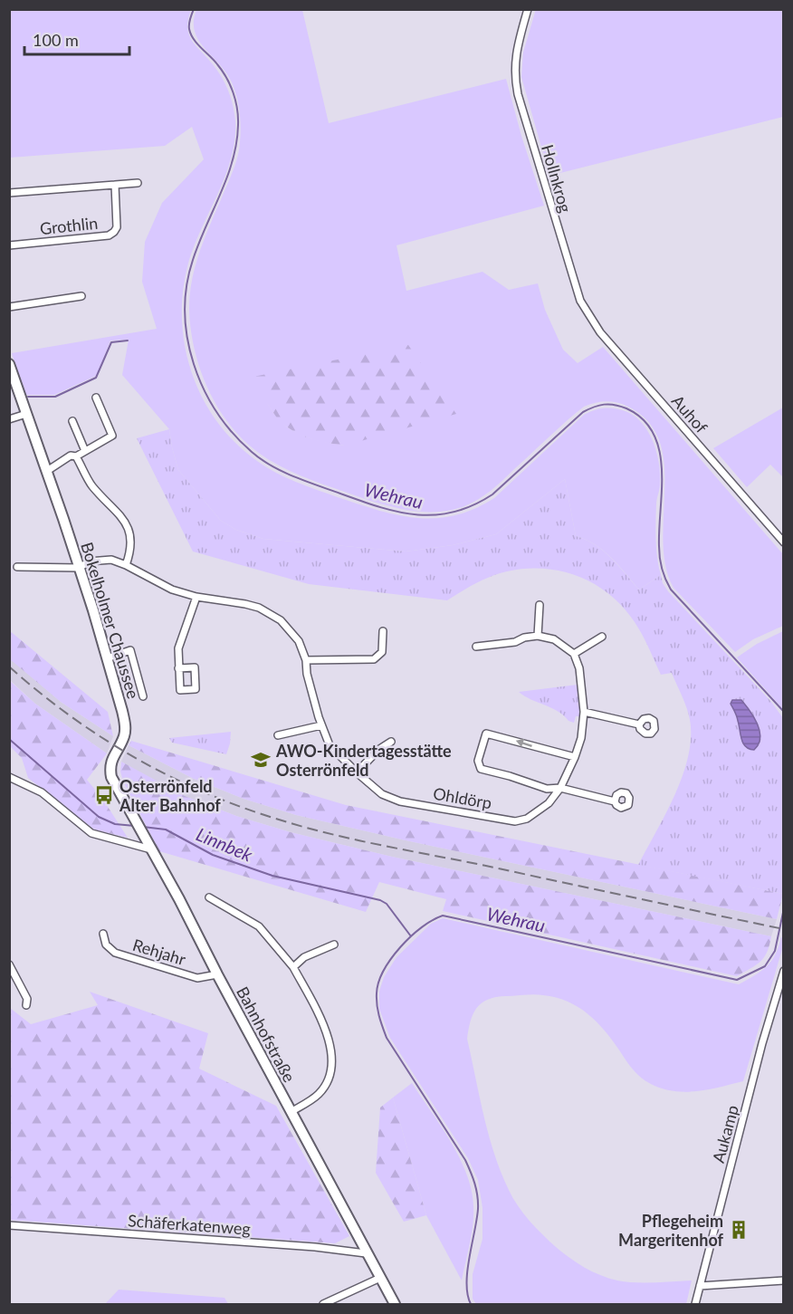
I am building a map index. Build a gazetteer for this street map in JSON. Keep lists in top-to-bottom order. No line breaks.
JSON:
{"streets":{"main road":["Bokelholmer Chaussee","Bahnhofstraße"],"street":["Hollnkrog","Grothlin","Auhof","Ohldörp","Rehjahr","Aukamp","Schäferkatenweg"]},"crossings":[["Hollnkrog","Auhof"],["Bokelholmer Chaussee","Ohldörp"],["Bokelholmer Chaussee","Bahnhofstraße"],["Rehjahr","Bahnhofstraße"],["Bahnhofstraße","Schäferkatenweg"]],"water":["Wehrau","Linnbek"],"places":{"school or university":["AWO-Kindertagesstätte Osterrönfeld"],"bus stop":["Osterrönfeld Alter Bahnhof"],"building":["Pflegeheim Margeritenhof"]},"scale_bar":"100 m"}
